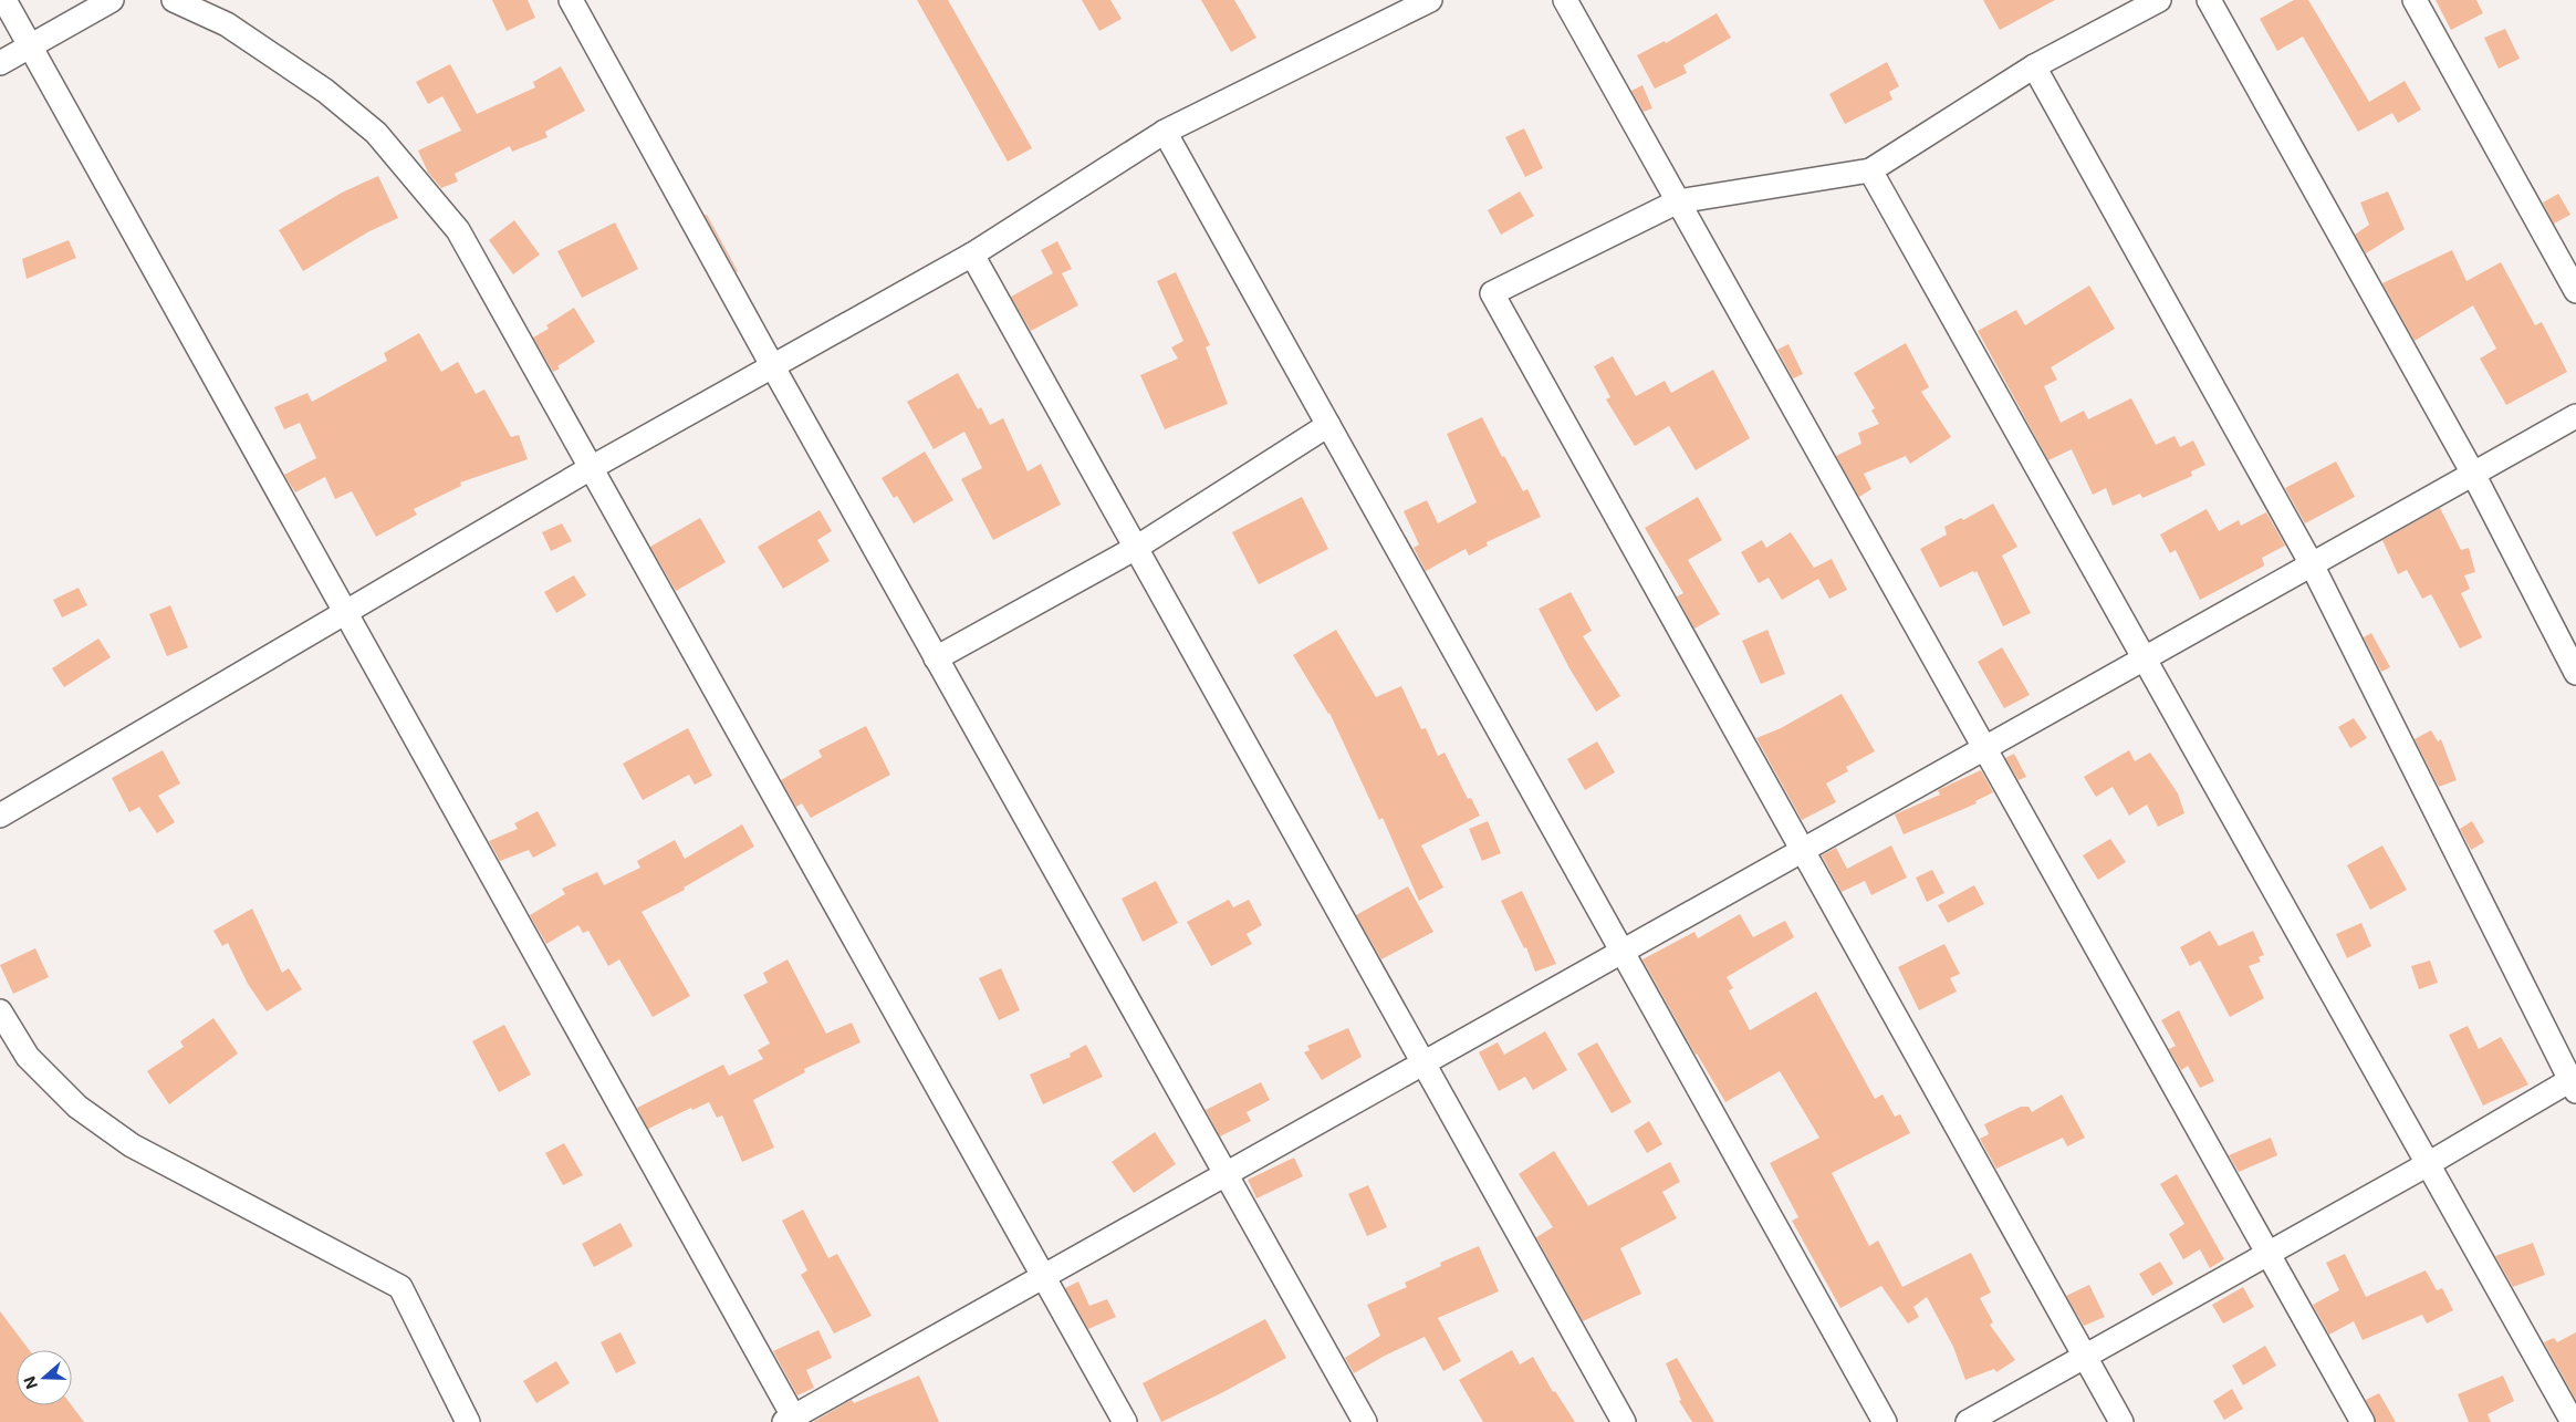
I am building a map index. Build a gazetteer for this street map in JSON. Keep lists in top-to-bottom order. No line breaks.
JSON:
{"north":"left"}
